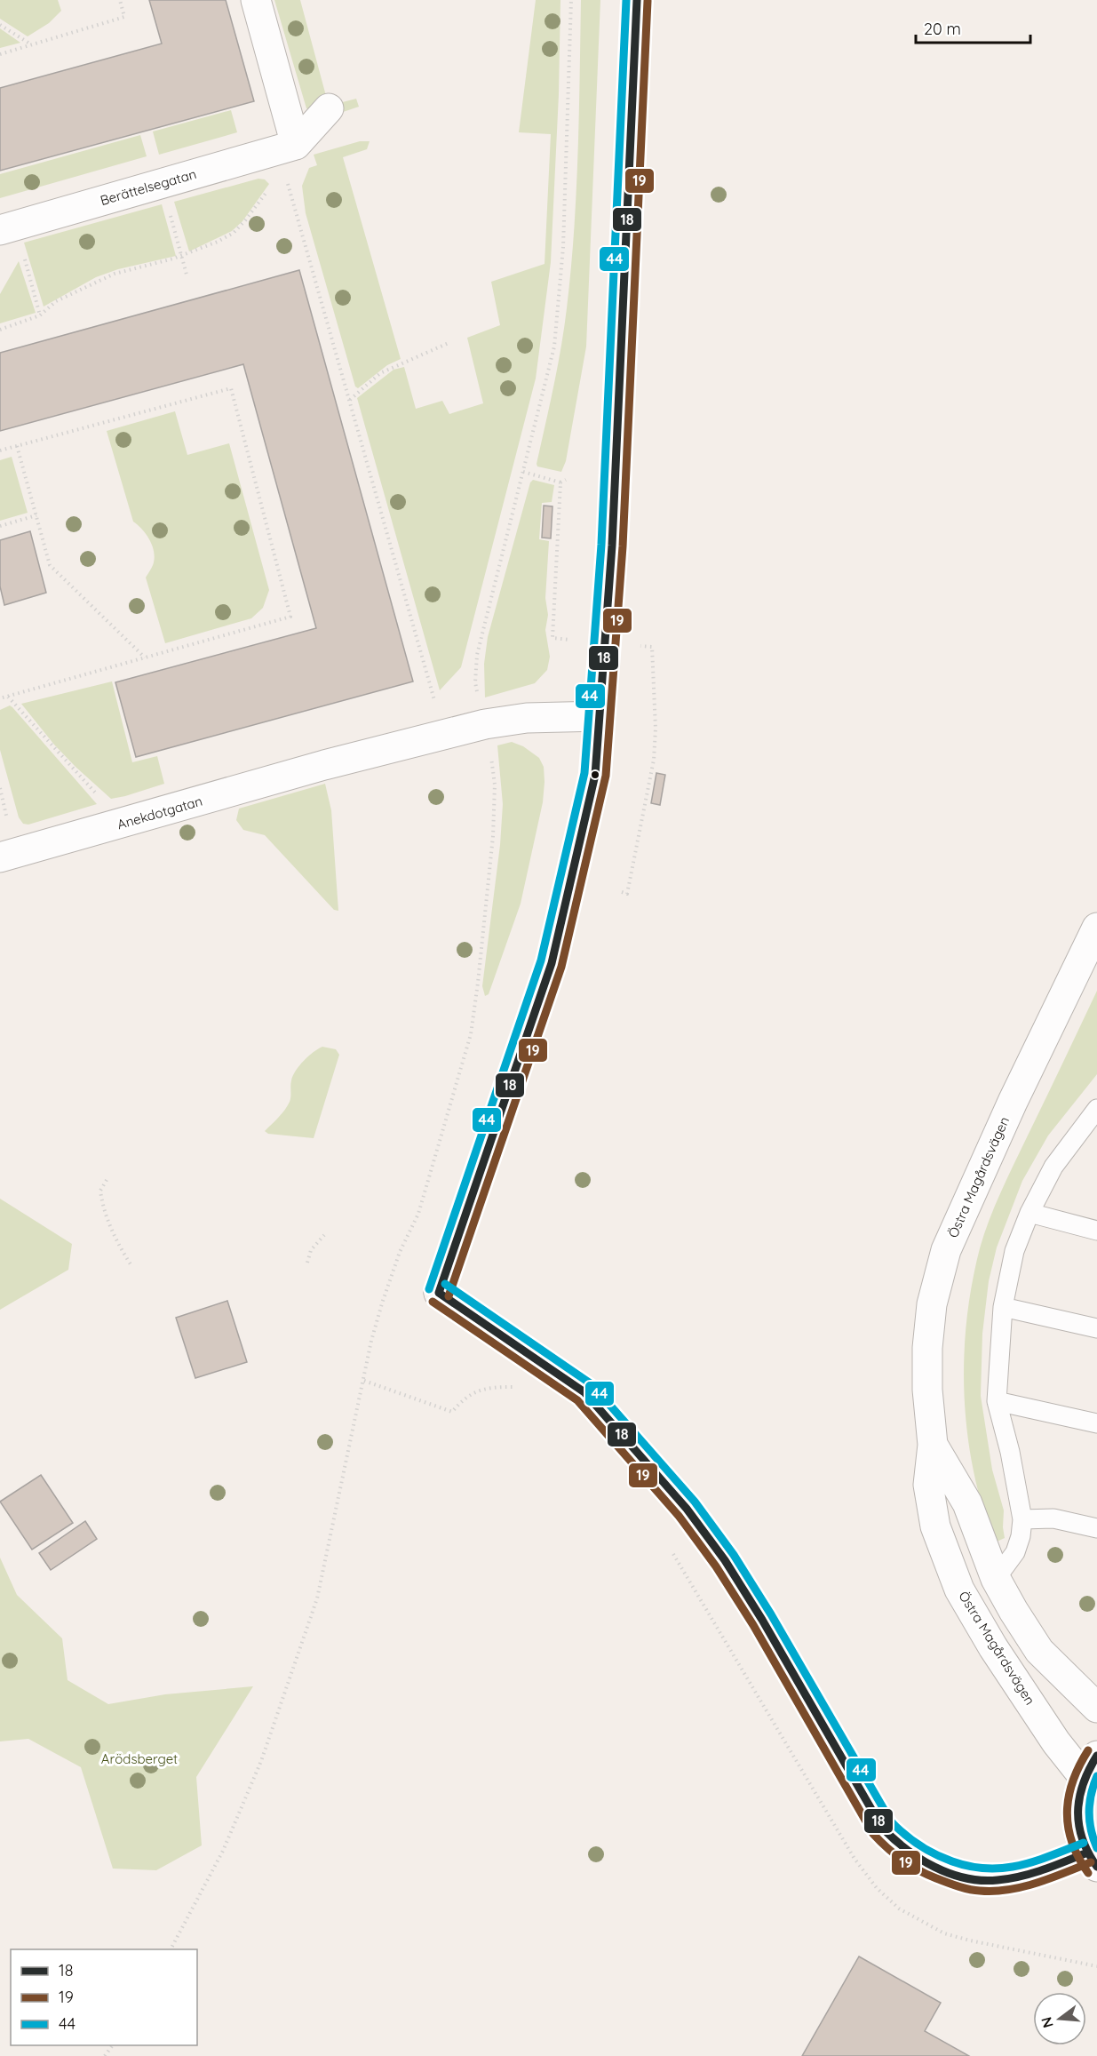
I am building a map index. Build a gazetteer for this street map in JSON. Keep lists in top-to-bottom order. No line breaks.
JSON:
{"streets":{"street":["Berättelsegatan","Anekdotgatan","Östra Magårdsvägen"]},"parks":["Arödsberget"],"lines":["transit line 18","transit line 44","transit line 19"],"legend":["18","19","44"],"scale_bar":"20 m","north":"left"}
